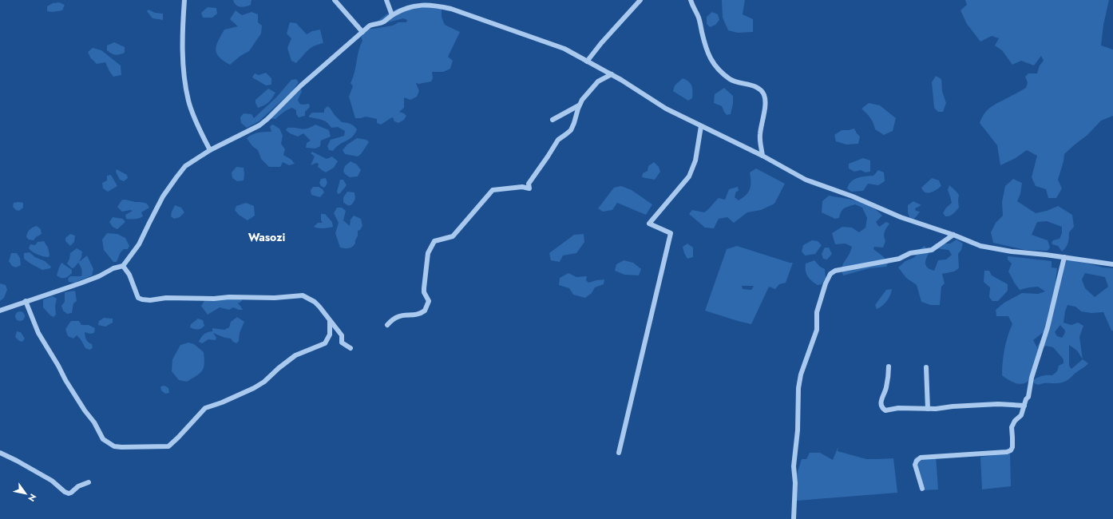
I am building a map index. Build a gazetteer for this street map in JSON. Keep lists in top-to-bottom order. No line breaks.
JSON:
{"districts":["Wasozi"],"north":"bottom right"}
